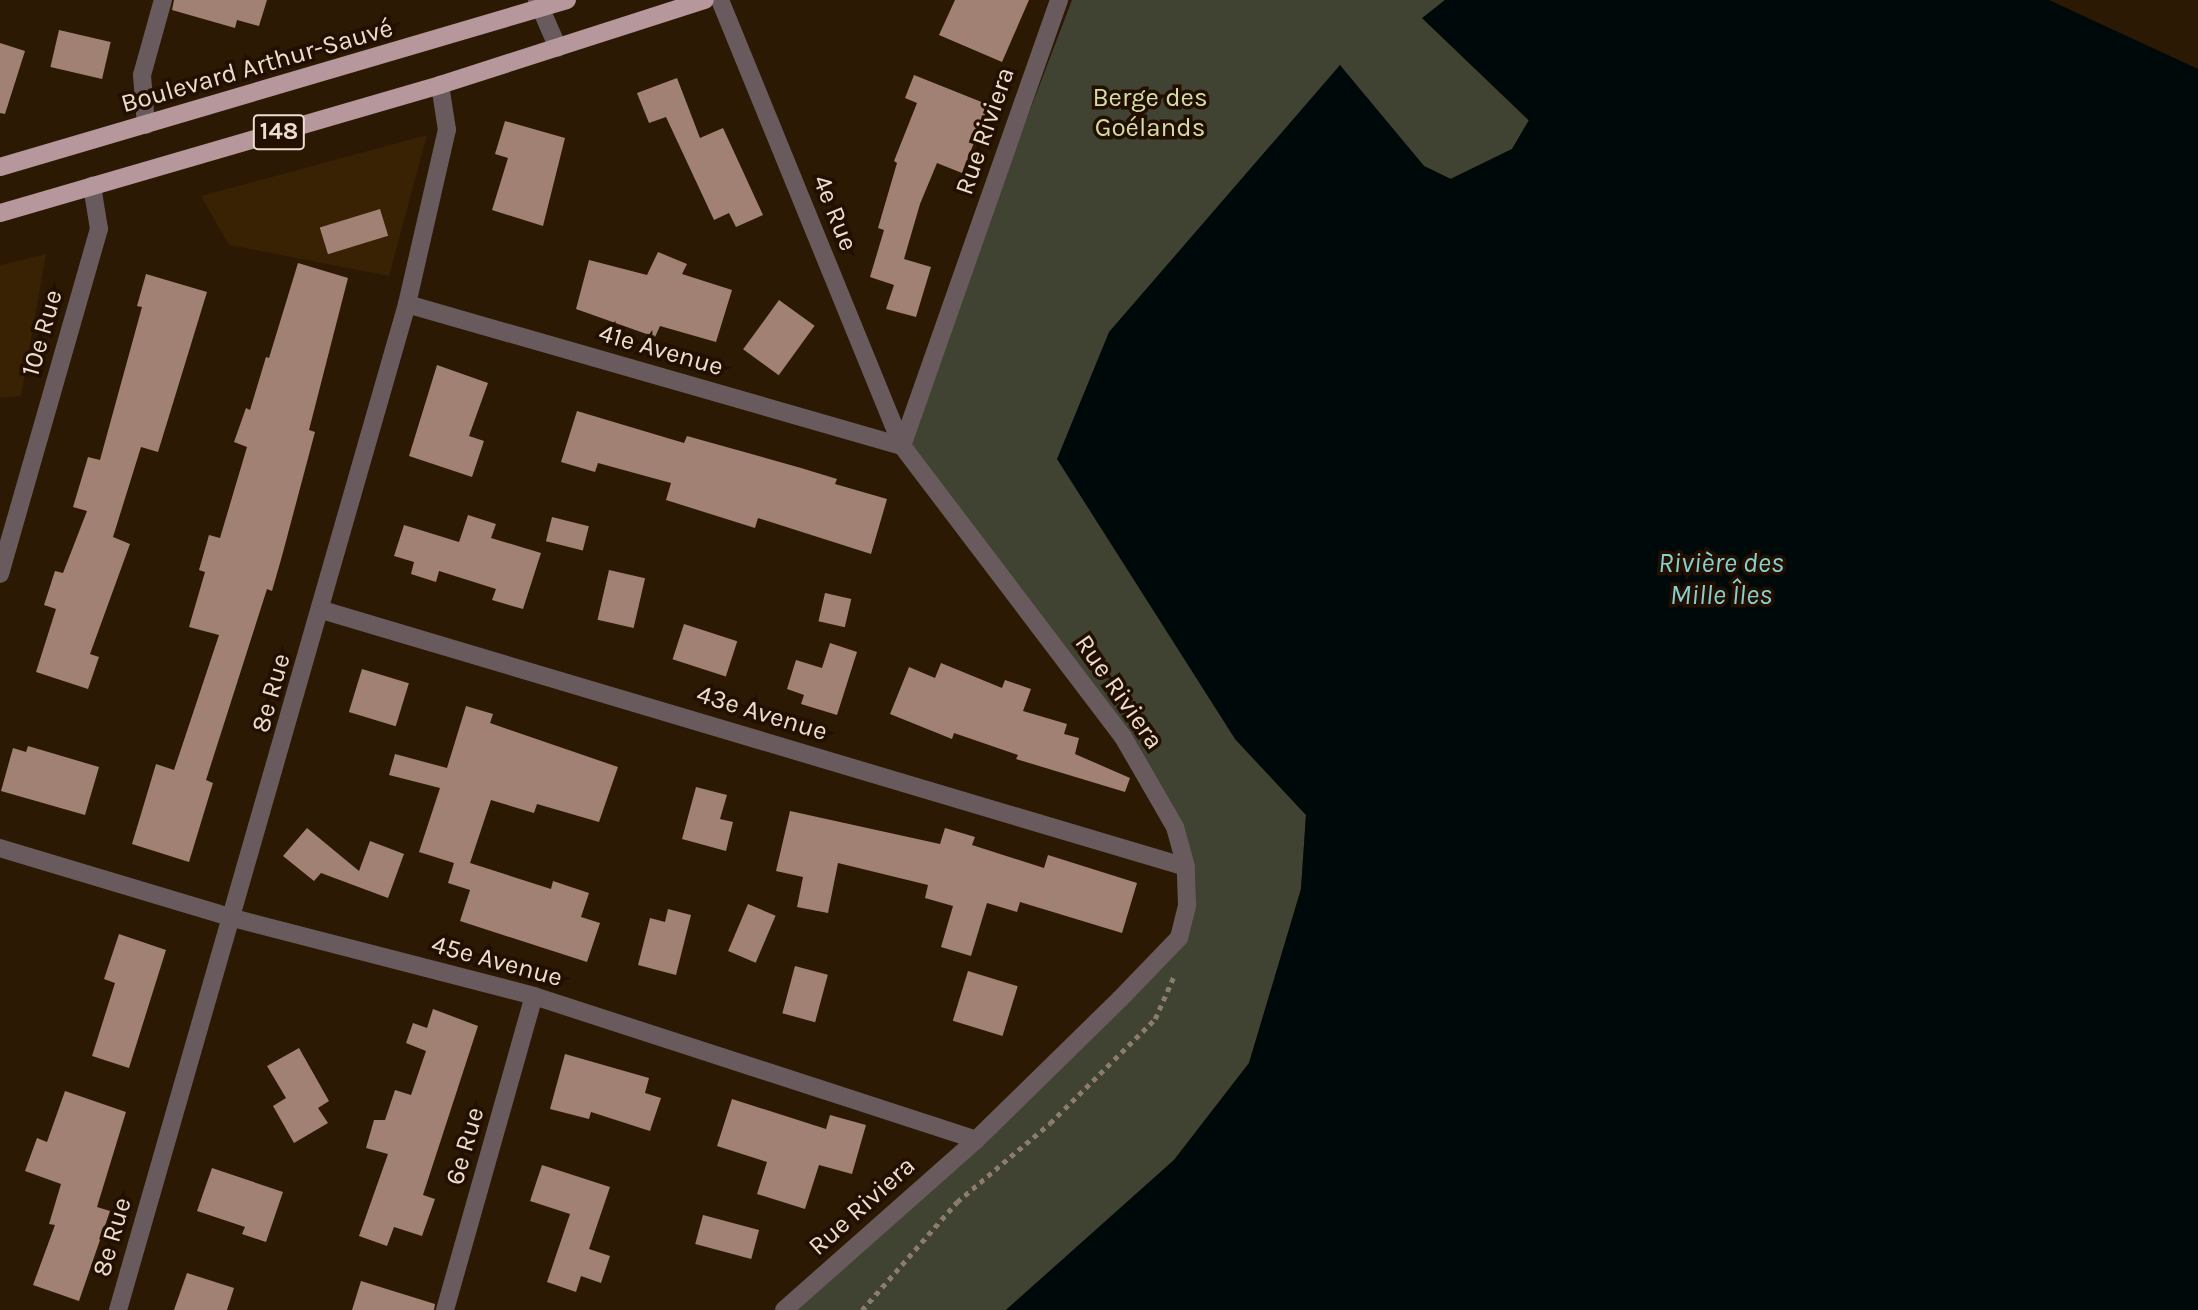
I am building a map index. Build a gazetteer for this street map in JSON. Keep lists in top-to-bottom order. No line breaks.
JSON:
{"streets":{"main road":["Boulevard Arthur-Sauvé","148"],"street":["Rue Riviera","4e Rue","10e Rue","41e Avenue","8e Rue","43e Avenue","45e Avenue","6e Rue"]},"crossings":[["Rue Riviera","4e Rue"],["Rue Riviera","41e Avenue"],["Rue Riviera","43e Avenue"],["Rue Riviera","45e Avenue"],["148","10e Rue"],["148","8e Rue"],["4e Rue","41e Avenue"],["41e Avenue","8e Rue"],["8e Rue","43e Avenue"],["8e Rue","45e Avenue"],["45e Avenue","6e Rue"]],"water":["Rivière des Mille Îles"],"parks":["Berge des Goélands"]}
